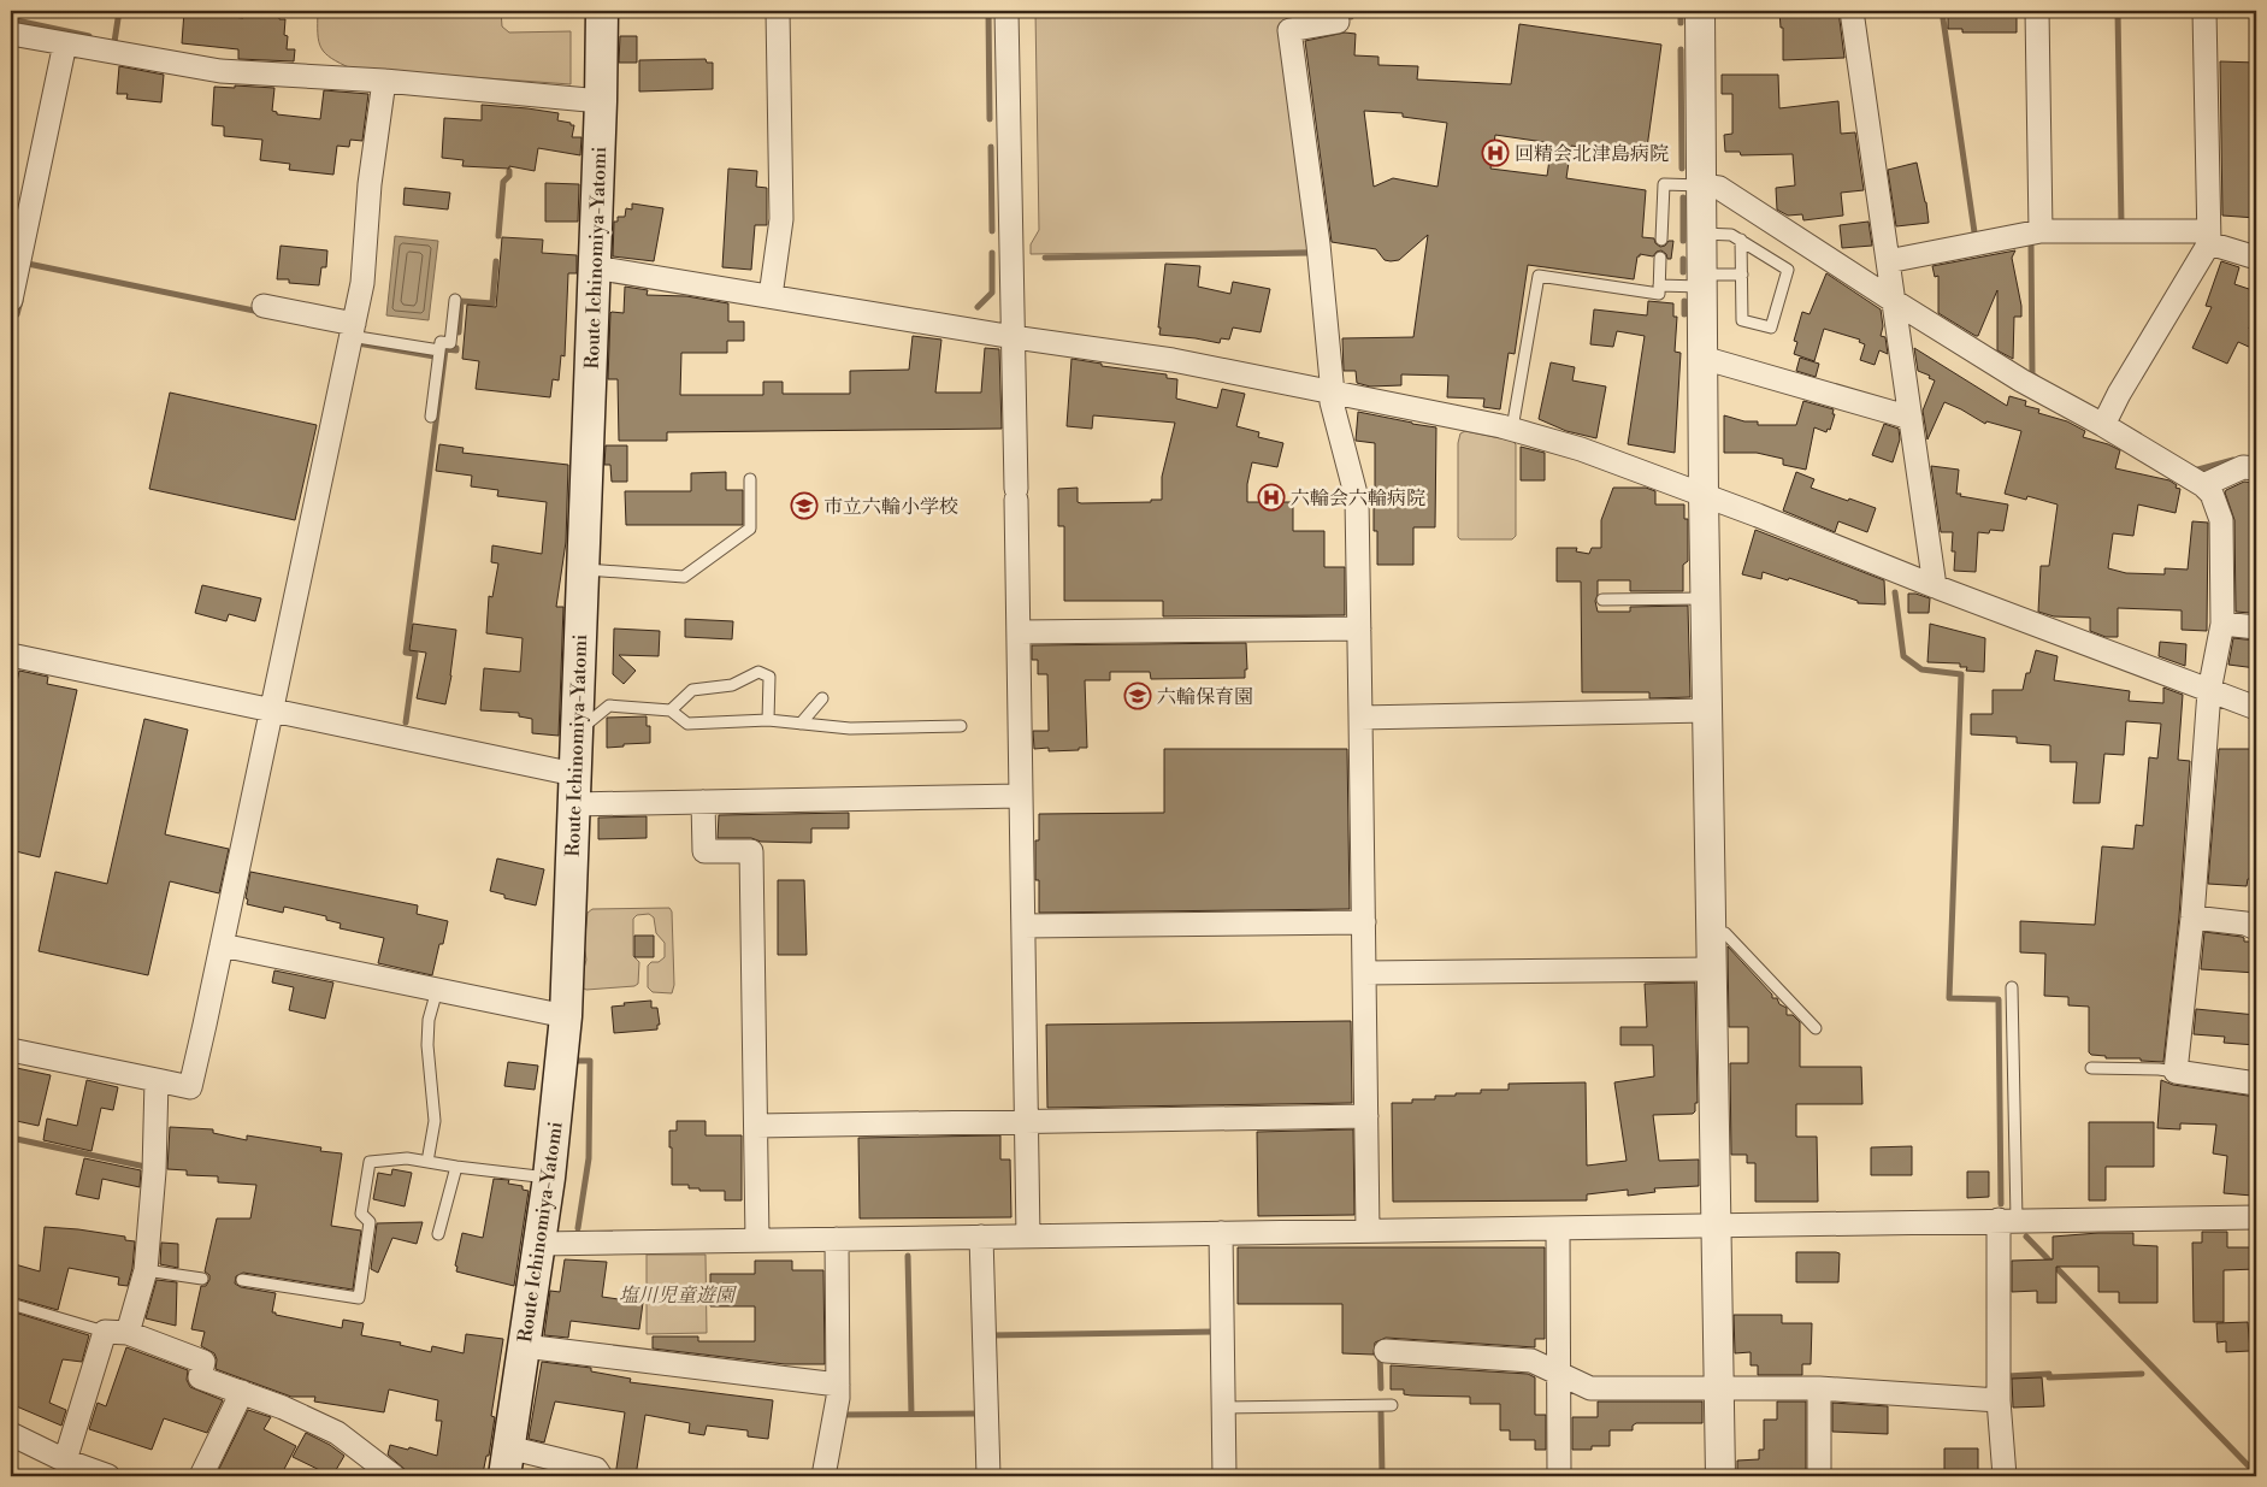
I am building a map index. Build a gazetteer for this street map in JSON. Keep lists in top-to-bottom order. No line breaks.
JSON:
{"streets":{"main road":["Route Ichinomiya-Yatomi"]},"parks":["塩川児童遊園"],"places":{"hospital":["回精会北津島病院","六輪会六輪病院"],"school or university":["市立六輪小学校","六輪保育園"]}}
